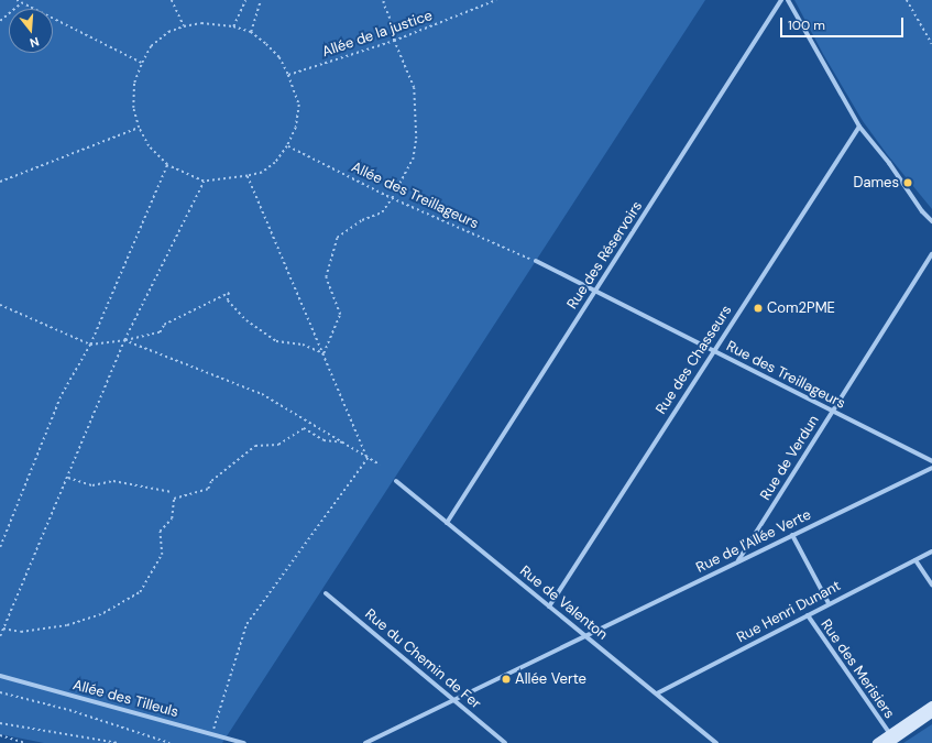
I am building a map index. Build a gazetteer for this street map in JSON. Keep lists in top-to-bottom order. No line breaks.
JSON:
{"streets":{"street":["Rue des Réservoirs","Rue des Chasseurs","Rue des Treillageurs","Rue de Verdun","Rue de l'Allée Verte","Rue de Valenton","Rue Henri Dunant","Rue du Chemin de Fer","Rue des Merisiers","Allée des Tilleuls"],"path":["Allée de la justice","Allée des Treillageurs"]},"crossings":[["Allée des Treillageurs","Rue des Treillageurs"],["Rue des Réservoirs","Rue des Treillageurs"],["Rue des Réservoirs","Rue de Valenton"],["Rue des Chasseurs","Rue des Treillageurs"],["Rue des Chasseurs","Rue de Valenton"],["Rue des Treillageurs","Rue de Verdun"],["Rue de Verdun","Rue de l'Allée Verte"],["Rue de l'Allée Verte","Rue de Valenton"],["Rue de Valenton","Rue Henri Dunant"],["Rue Henri Dunant","Rue des Merisiers"]],"places":["Dames","Com2PME","Allée Verte"],"scale_bar":"100 m","north":"bottom"}
